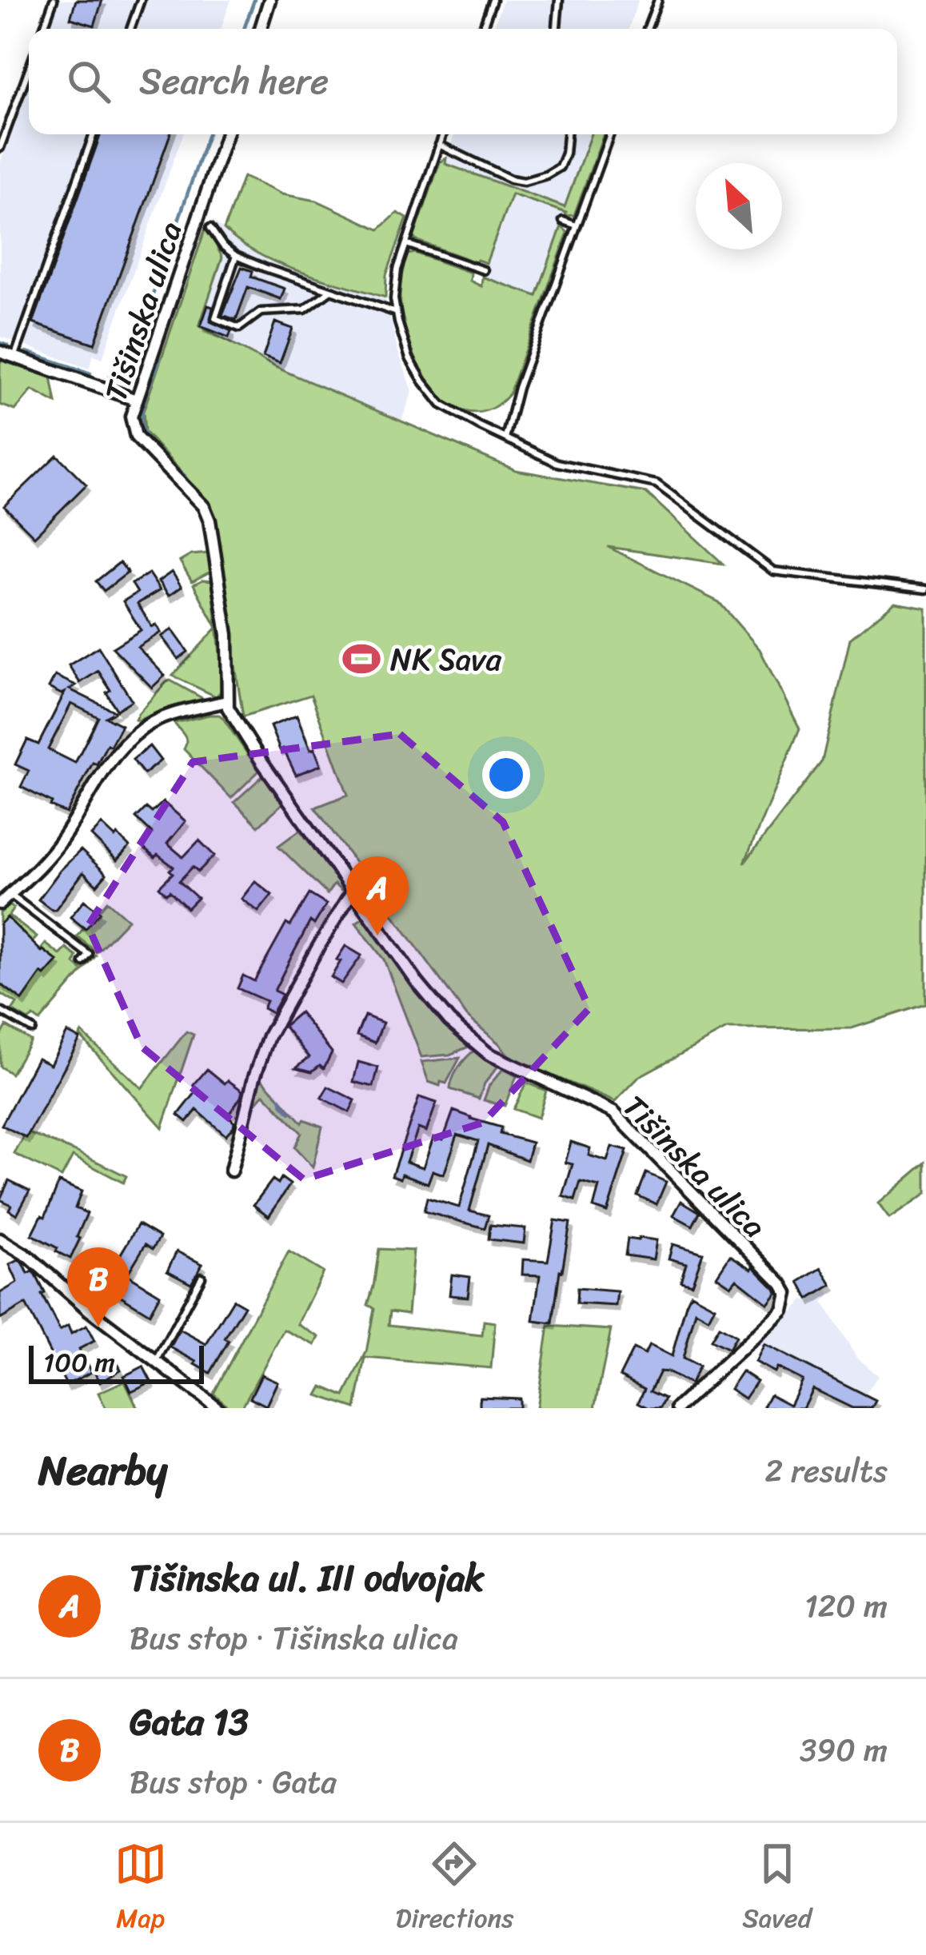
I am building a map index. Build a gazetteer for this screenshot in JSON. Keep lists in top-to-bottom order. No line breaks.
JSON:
{"streets":{"street":["Tišinska ulica"]},"places":{"sports":["NK Sava"]},"scale_bar":"100 m","north":"top left","page":{"search":"Search here","pins":["A","B"],"scale":"100 m","heading":["Nearby","2 results"],"list":[{"mark":"A","name":"Tišinska ul. III odvojak","note":"Bus stop · Tišinska ulica","value":"120 m"},{"mark":"B","name":"Gata 13","note":"Bus stop · Gata","value":"390 m"}],"nav":["Map","Directions","Saved"]}}
